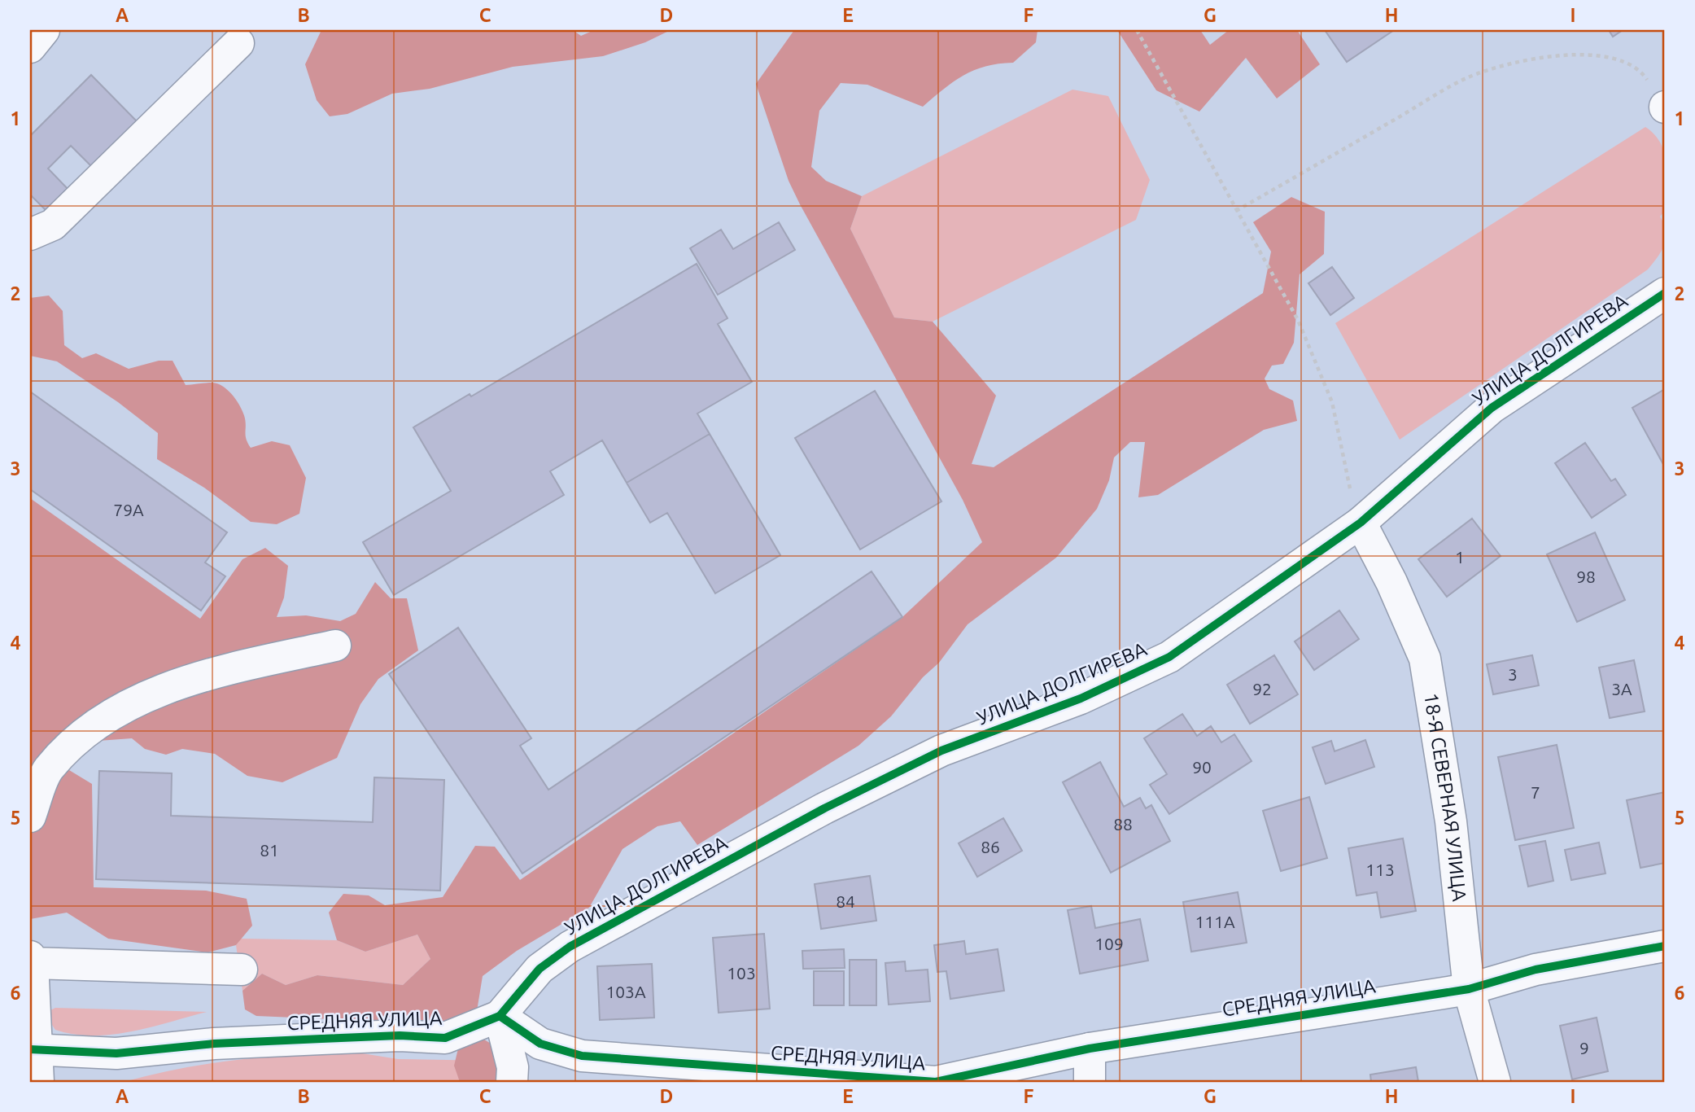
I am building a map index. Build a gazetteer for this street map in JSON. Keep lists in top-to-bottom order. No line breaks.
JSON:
{"streets":{"street":["УЛИЦА ДОЛГИРЕВА","18-Я СЕВЕРНАЯ УЛИЦА","СРЕДНЯЯ УЛИЦА"]},"crossings":[["УЛИЦА ДОЛГИРЕВА","18-Я СЕВЕРНАЯ УЛИЦА"],["УЛИЦА ДОЛГИРЕВА","СРЕДНЯЯ УЛИЦА"],["18-Я СЕВЕРНАЯ УЛИЦА","СРЕДНЯЯ УЛИЦА"]],"house_numbers":["79А","1","98","3","92","3А","90","7","88","86","81","113","84","111А","109","103","103А","9"],"grid":{"columns":["A","B","C","D","E","F","G","H","I"],"rows":["1","2","3","4","5","6"]}}
